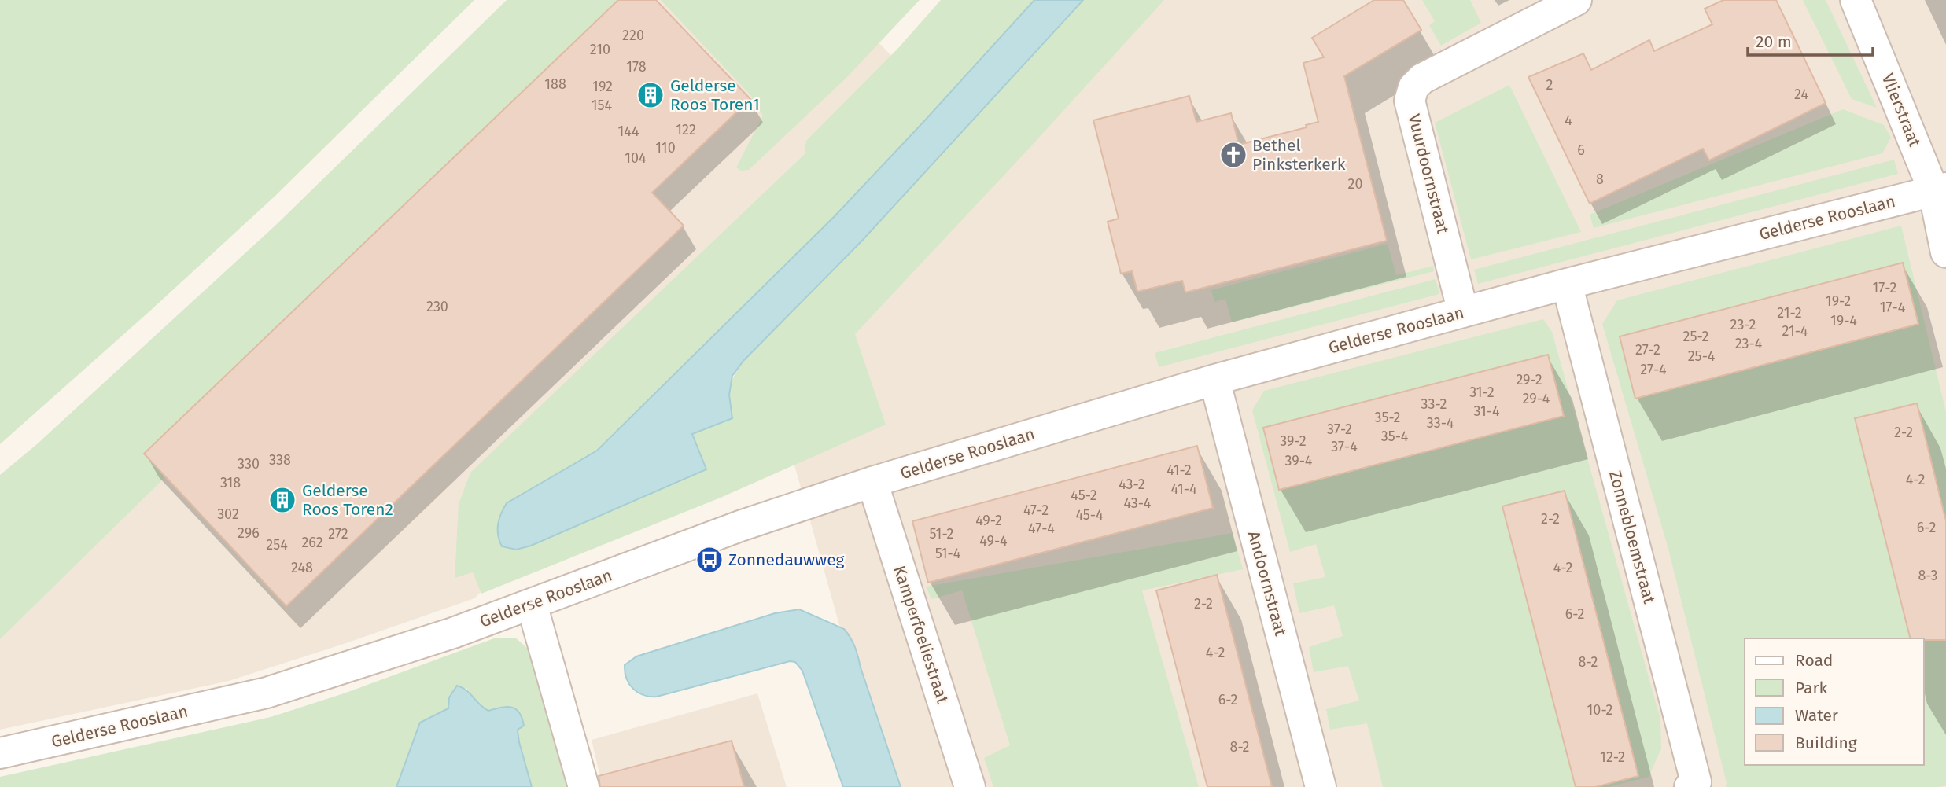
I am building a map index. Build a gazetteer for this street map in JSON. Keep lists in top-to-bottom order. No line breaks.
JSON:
{"streets":{"street":["Vlierstraat","Vuurdoornstraat","Gelderse Rooslaan","Zonnebloemstraat","Andoornstraat","Kamperfoeliestraat"]},"crossings":[["Vlierstraat","Gelderse Rooslaan"],["Vuurdoornstraat","Gelderse Rooslaan"],["Gelderse Rooslaan","Zonnebloemstraat"],["Gelderse Rooslaan","Andoornstraat"],["Gelderse Rooslaan","Kamperfoeliestraat"]],"places":{"building":["Gelderse Roos Toren1","Gelderse Roos Toren2"],"church":["Bethel Pinksterkerk"],"bus stop":["Zonnedauwweg"]},"house_numbers":["220","210","178","188","2","192","24","154","4","122","144","110","6","104","8","20","17-2","19-2","230","17-4","21-2","19-4","23-2","21-4","25-2","23-4","27-2","25-4","27-4","29-2","31-2","29-4","33-2","31-4","35-2","33-4","37-2","2-2","35-4","39-2","37-4","338","39-4","330","41-2","4-2","318","43-2","41-4","45-2","43-4","47-2","302","45-4","2-2","49-2","6-2","47-4","296","272","51-2","49-4","262","254","51-4","248","4-2","8-3","2-2","6-2","4-2","8-2","6-2","10-2","8-2","12-2"],"legend":["Road","Park","Water","Building"],"scale_bar":"20 m"}
